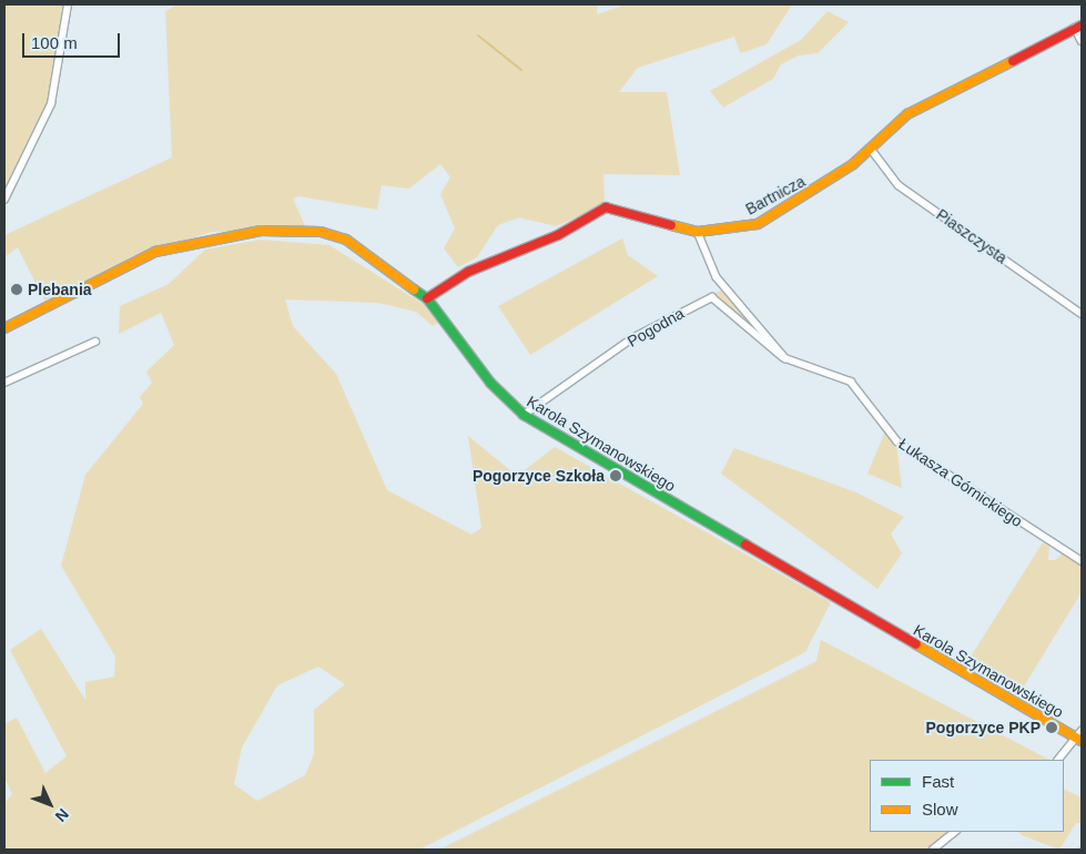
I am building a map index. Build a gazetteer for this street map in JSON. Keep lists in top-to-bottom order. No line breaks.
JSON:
{"streets":{"street":["Bartnicza","Piaszczysta","Pogodna","Karola Szymanowskiego","Łukasza Górnickiego"]},"crossings":[["Bartnicza","Piaszczysta"],["Bartnicza","Karola Szymanowskiego"],["Bartnicza","Łukasza Górnickiego"],["Pogodna","Karola Szymanowskiego"],["Pogodna","Łukasza Górnickiego"]],"places":["Plebania","Pogorzyce Szkoła","Pogorzyce PKP"],"legend":["Fast","Slow"],"scale_bar":"100 m","north":"bottom right"}
